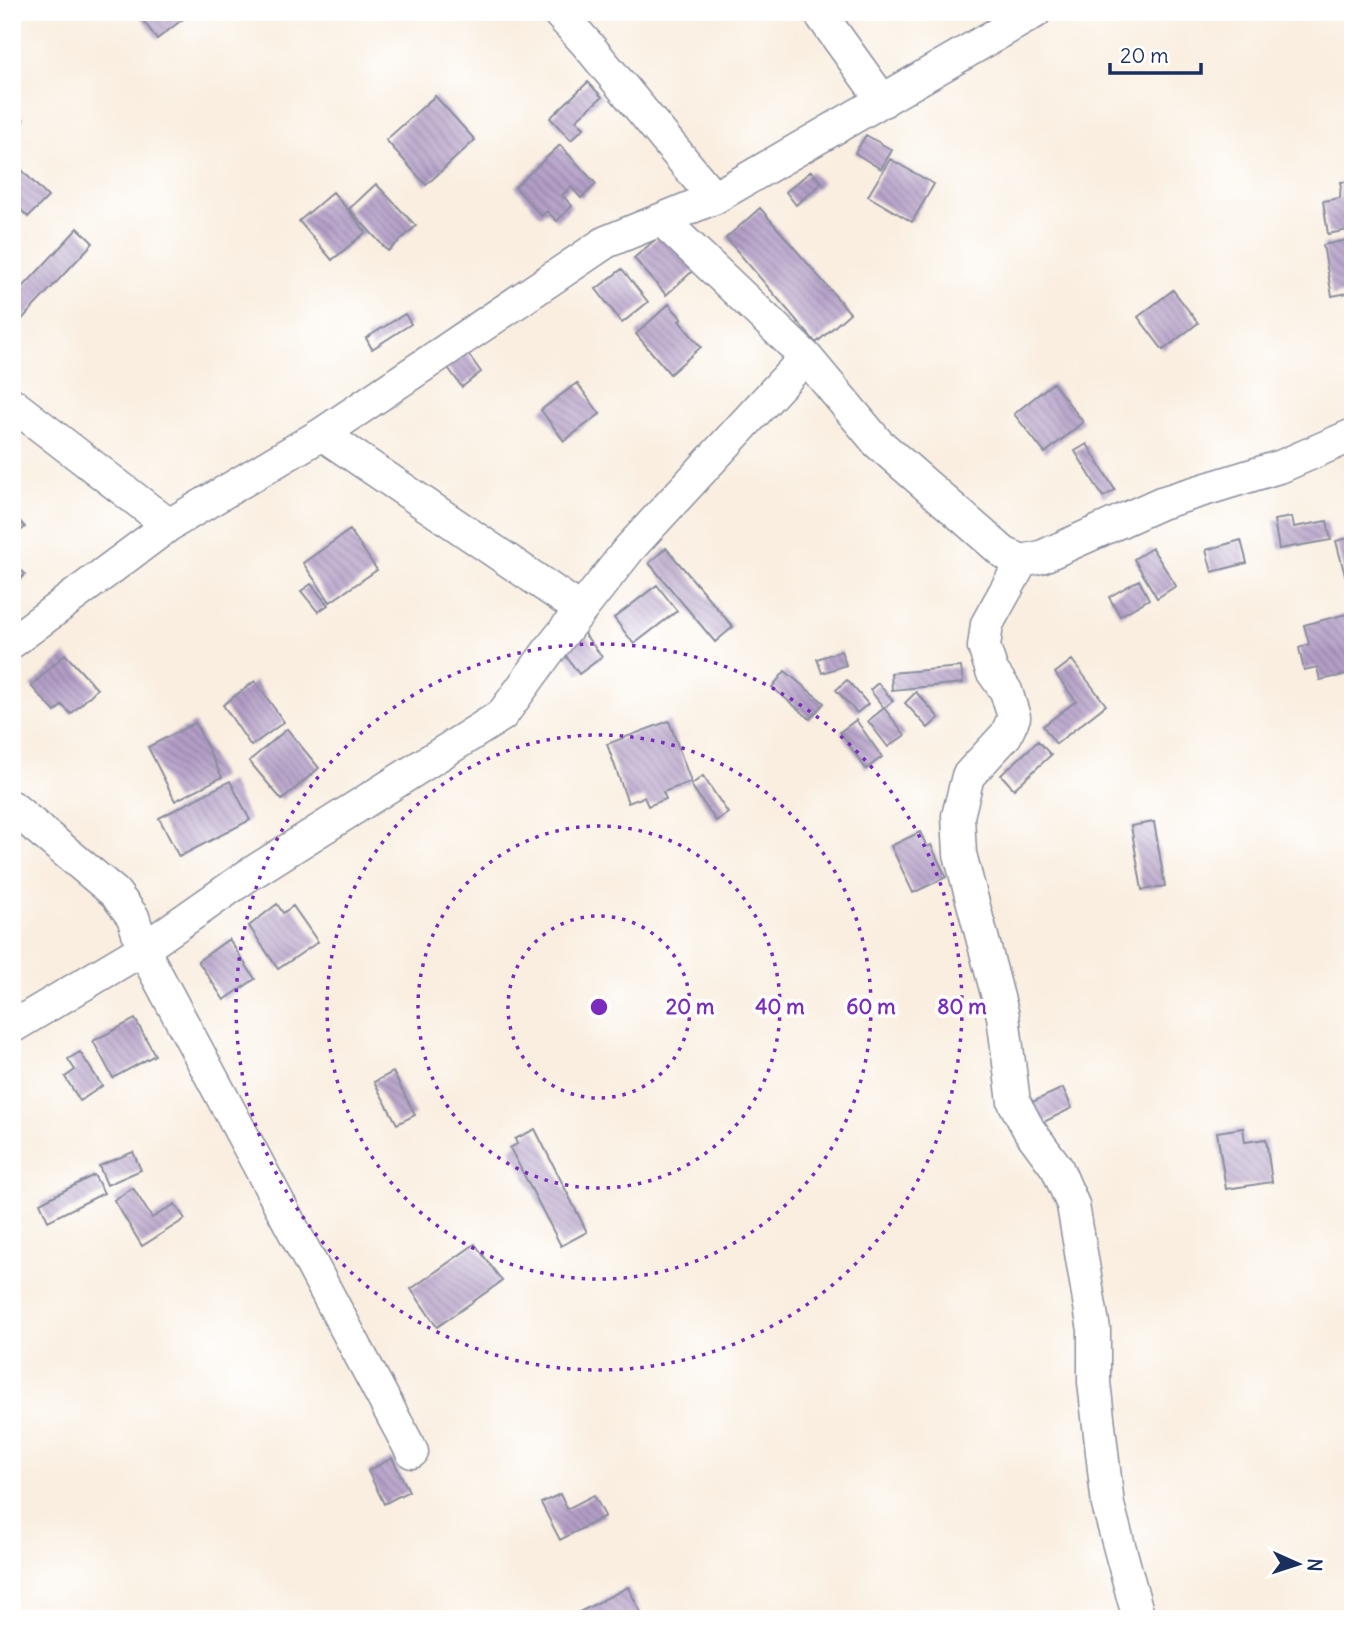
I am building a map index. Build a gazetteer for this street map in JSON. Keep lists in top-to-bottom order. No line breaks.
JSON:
{"scale_bar":"20 m","north":"right","rings":["20 m","40 m","60 m","80 m"]}
